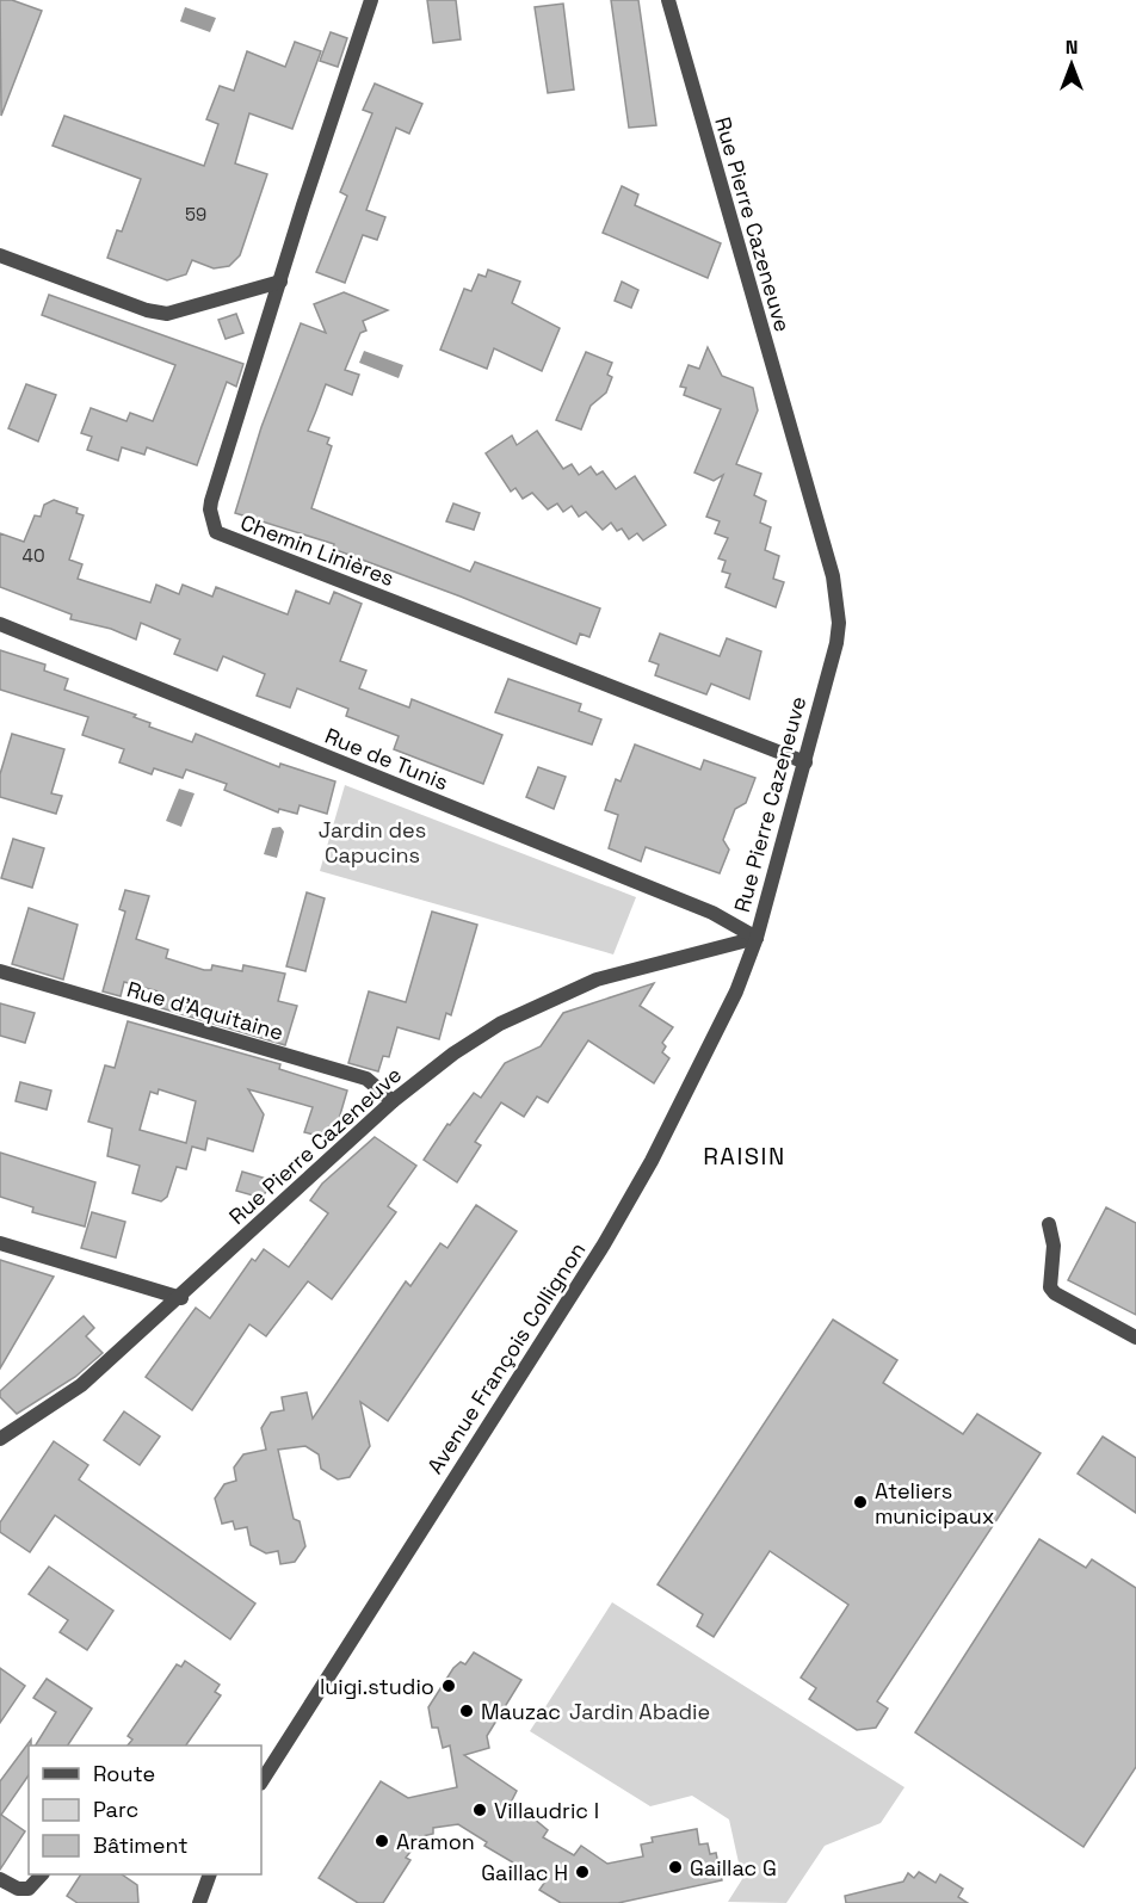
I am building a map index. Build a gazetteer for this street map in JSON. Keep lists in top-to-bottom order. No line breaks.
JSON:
{"streets":{"street":["Rue Pierre Cazeneuve","Chemin Linières","Rue de Tunis","Rue d'Aquitaine","Avenue François Collignon"]},"crossings":[["Rue Pierre Cazeneuve","Chemin Linières"],["Rue Pierre Cazeneuve","Rue de Tunis"],["Rue Pierre Cazeneuve","Rue d'Aquitaine"],["Rue Pierre Cazeneuve","Avenue François Collignon"],["Rue de Tunis","Avenue François Collignon"]],"districts":["RAISIN"],"parks":["Jardin des Capucins","Jardin Abadie"],"places":["Ateliers municipaux","luigi.studio","Mauzac","Villaudric I","Aramon","Gaillac G","Gaillac H"],"house_numbers":["59","40"],"legend":["Route","Parc","Bâtiment"],"north":"top"}
